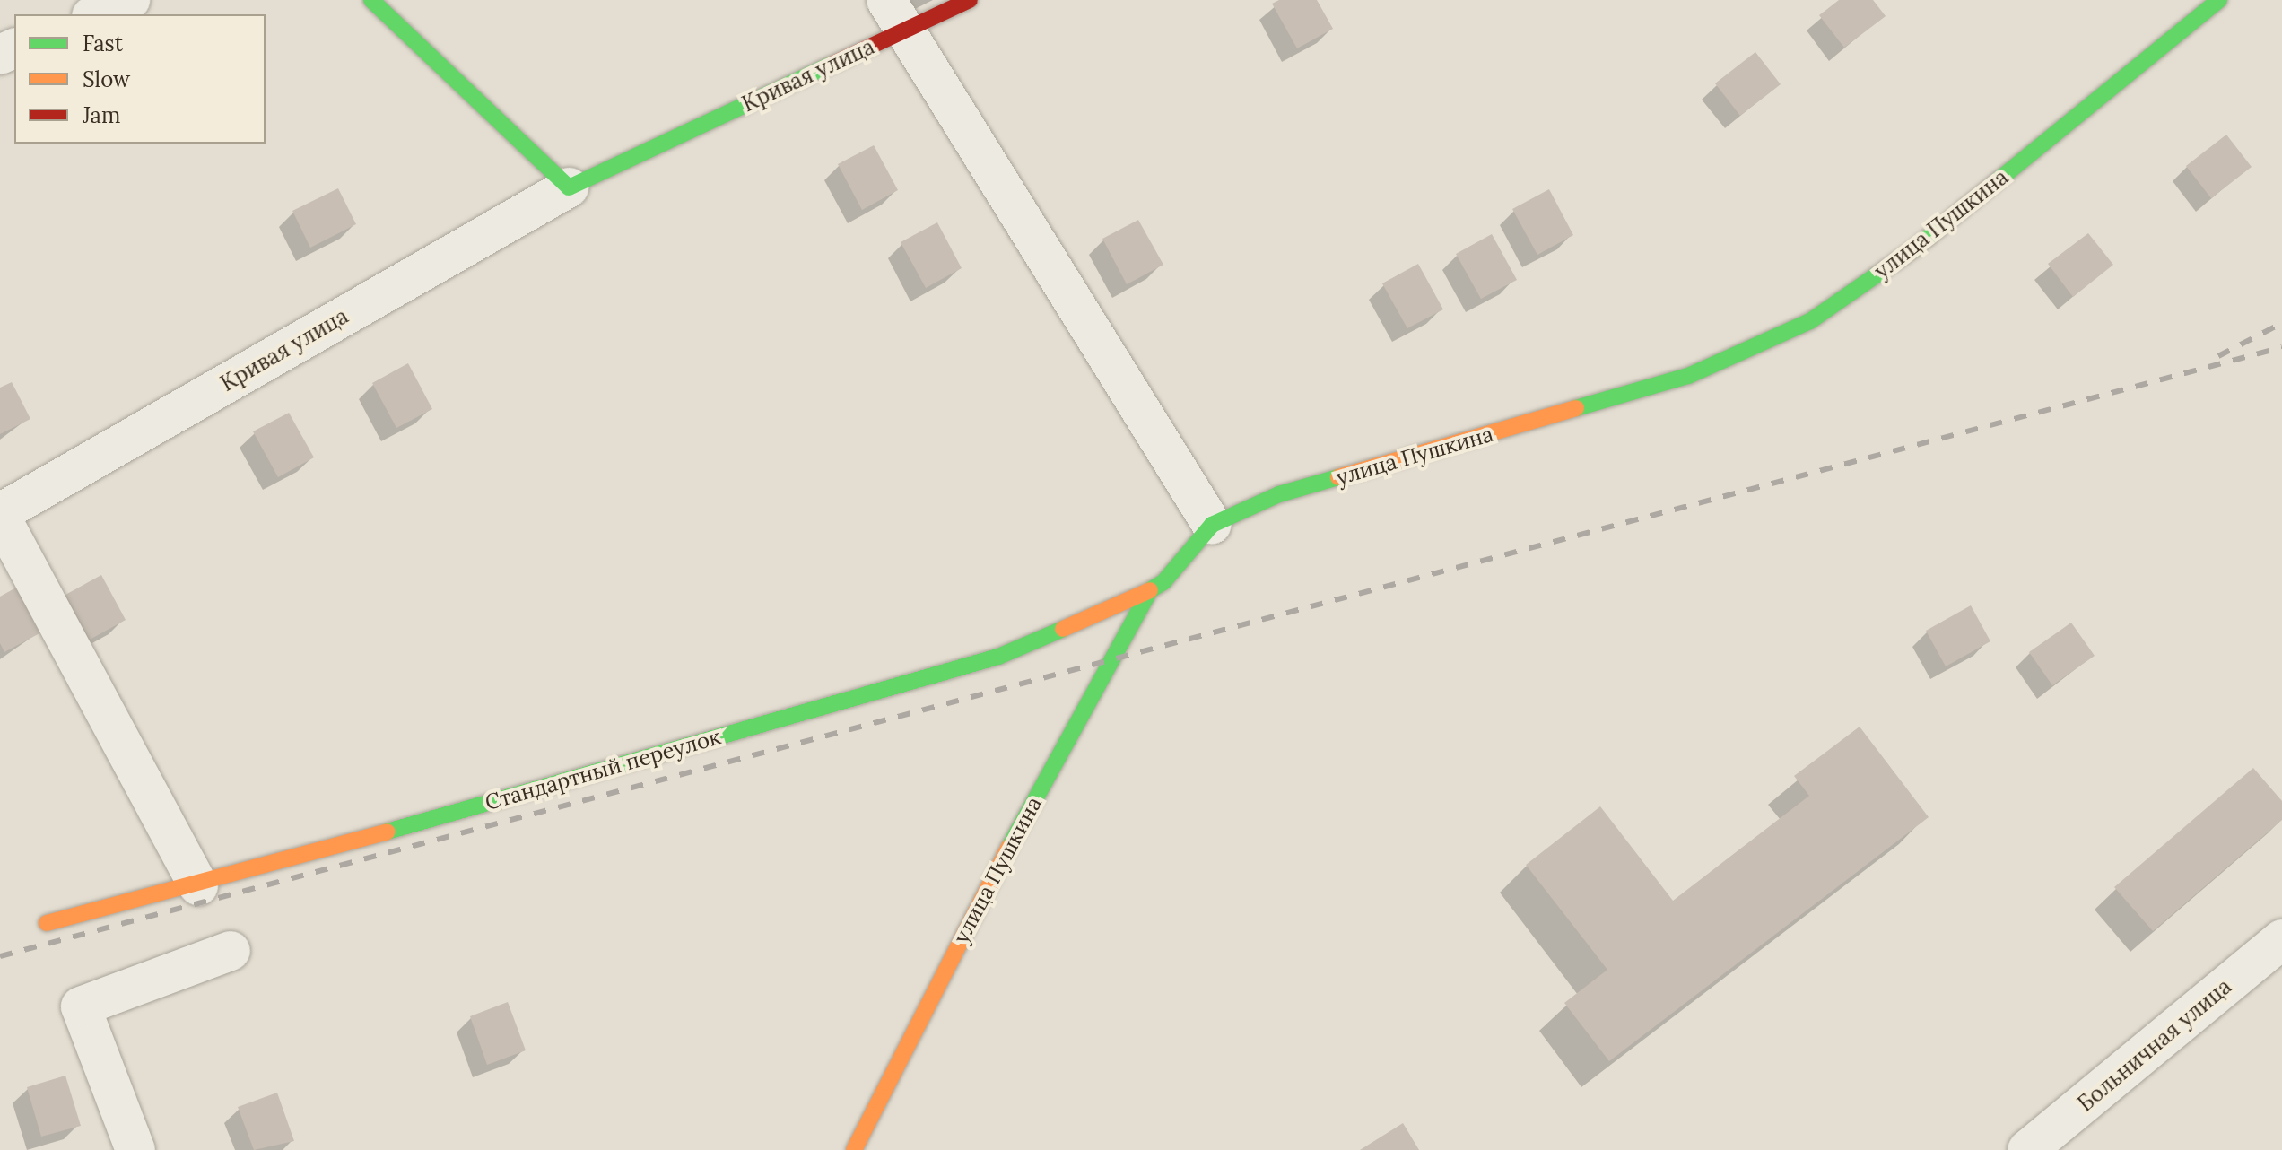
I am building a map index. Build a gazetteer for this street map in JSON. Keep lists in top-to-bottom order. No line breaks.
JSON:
{"streets":{"street":["Кривая улица","улица Пушкина","Стандартный переулок","Больничная улица"]},"crossings":[["улица Пушкина","Стандартный переулок"]],"legend":["Fast","Slow","Jam"]}
